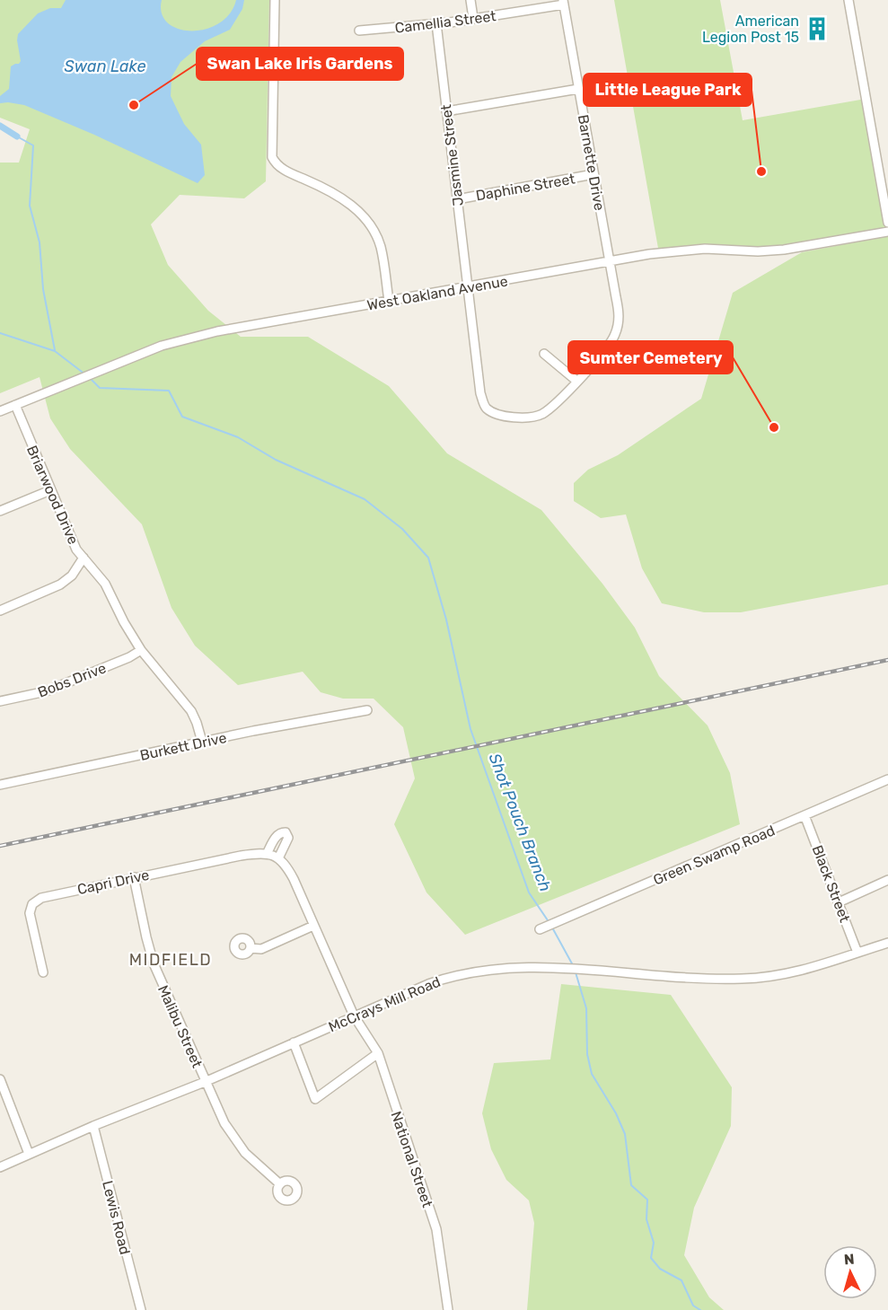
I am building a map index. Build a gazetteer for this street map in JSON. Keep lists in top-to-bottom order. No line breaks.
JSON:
{"streets":{"street":["Camellia Street","Jasmine Street","Barnette Drive","Daphine Street","West Oakland Avenue","Briarwood Drive","Bobs Drive","Burkett Drive","Green Swamp Road","Capri Drive","Black Street","McCrays Mill Road","Malibu Street","National Street","Lewis Road"]},"crossings":[["Camellia Street","Jasmine Street"],["Camellia Street","Barnette Drive"],["Jasmine Street","Barnette Drive"],["Jasmine Street","Daphine Street"],["Jasmine Street","West Oakland Avenue"],["Barnette Drive","Daphine Street"],["Barnette Drive","West Oakland Avenue"],["West Oakland Avenue","Briarwood Drive"],["Briarwood Drive","Bobs Drive"],["Briarwood Drive","Burkett Drive"],["Green Swamp Road","Black Street"],["Capri Drive","Malibu Street"],["Black Street","McCrays Mill Road"],["McCrays Mill Road","Malibu Street"],["McCrays Mill Road","National Street"],["McCrays Mill Road","Lewis Road"]],"districts":["MIDFIELD"],"water":["Swan Lake","Shot Pouch Branch"],"places":{"building":["American Legion Post 15"],"other":["Swan Lake Iris Gardens","Little League Park","Sumter Cemetery"]},"north":"top"}
